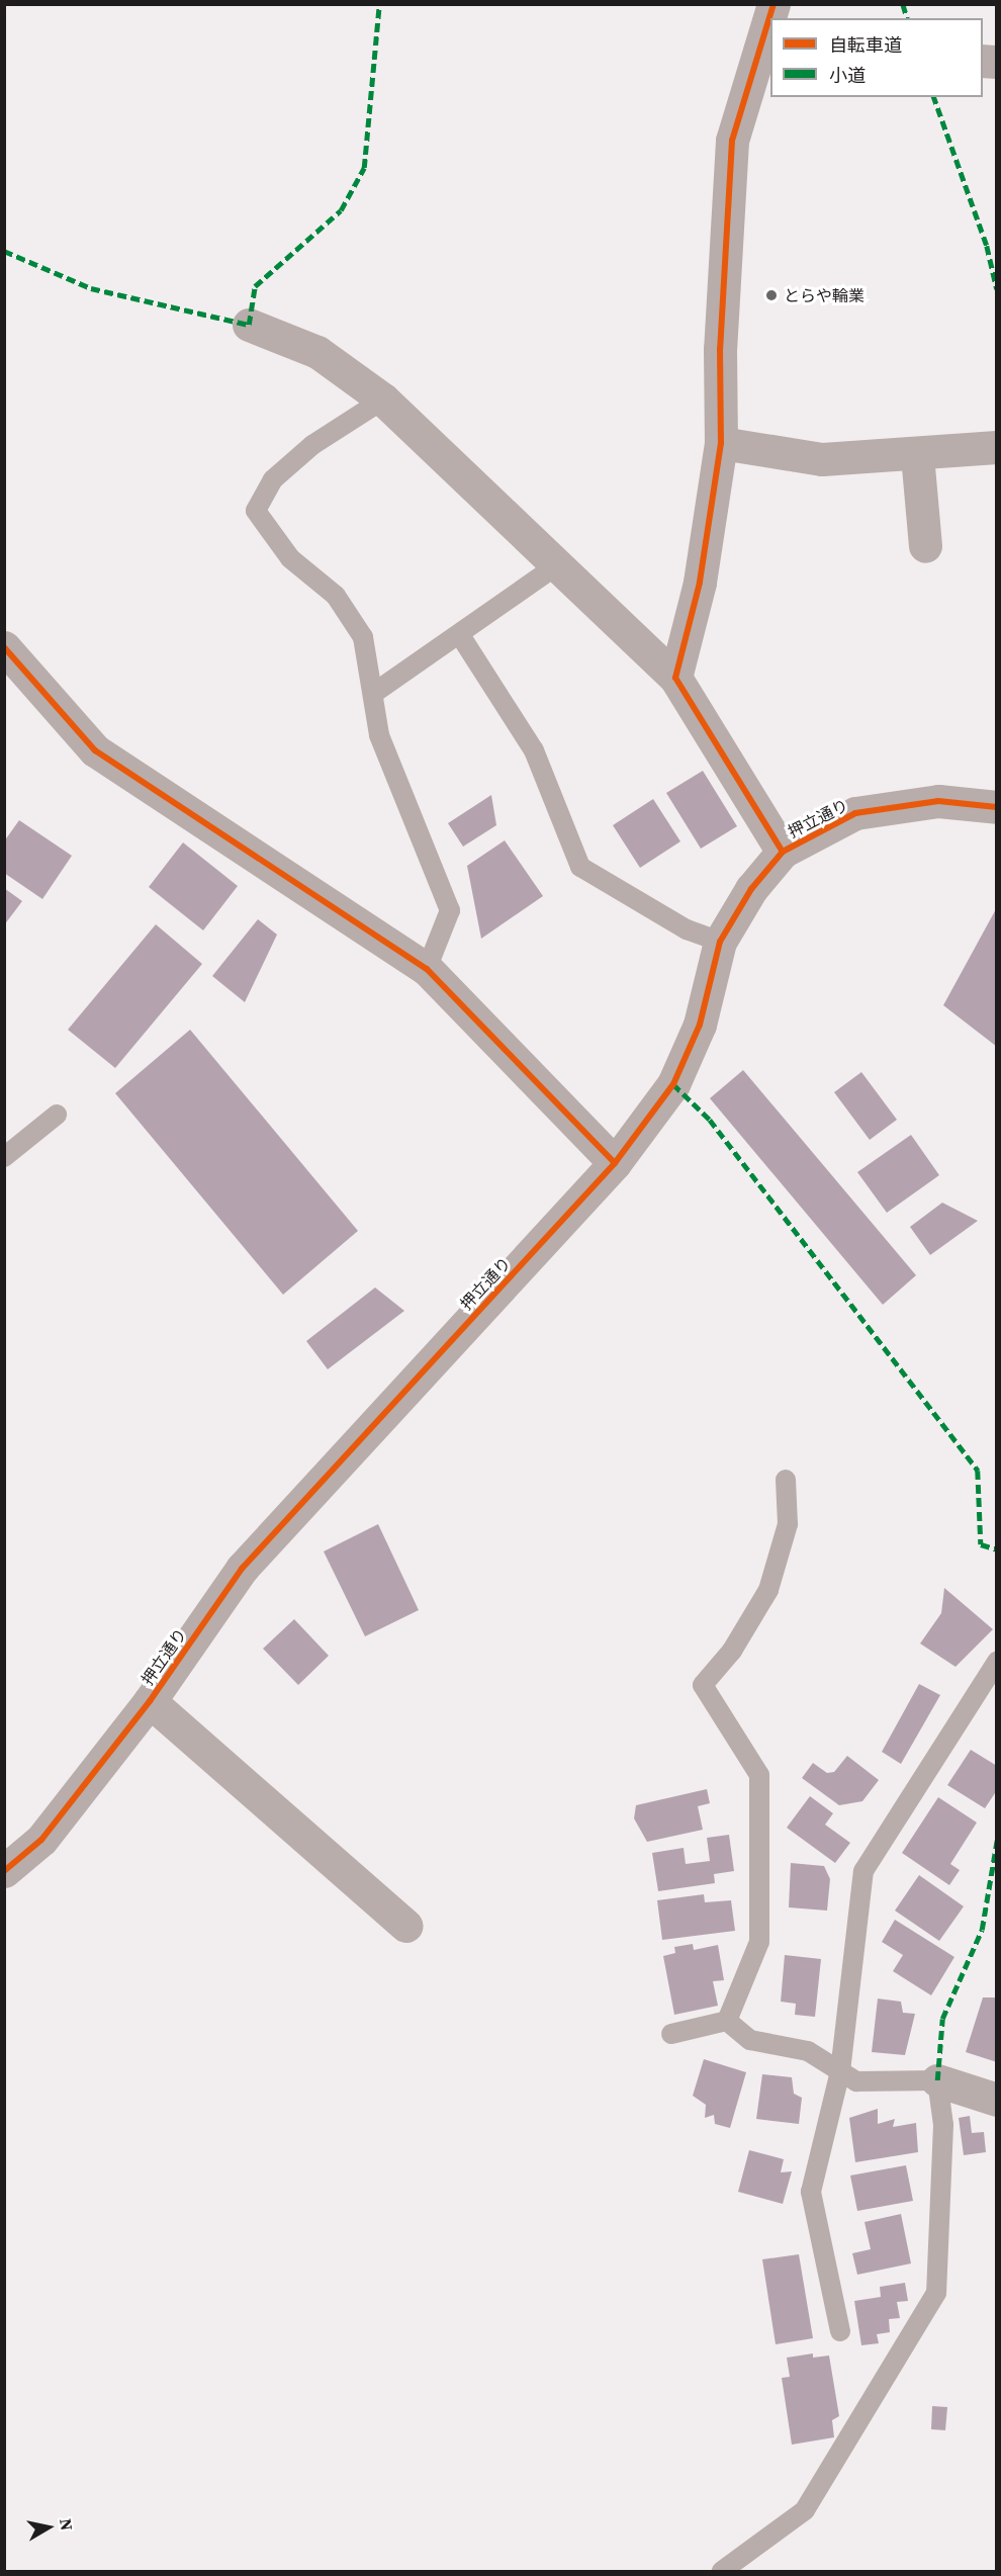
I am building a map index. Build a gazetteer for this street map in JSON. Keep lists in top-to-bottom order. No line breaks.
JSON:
{"streets":{"street":["押立通り"]},"places":["とらや輪業"],"legend":["自転車道","小道"],"north":"right"}
